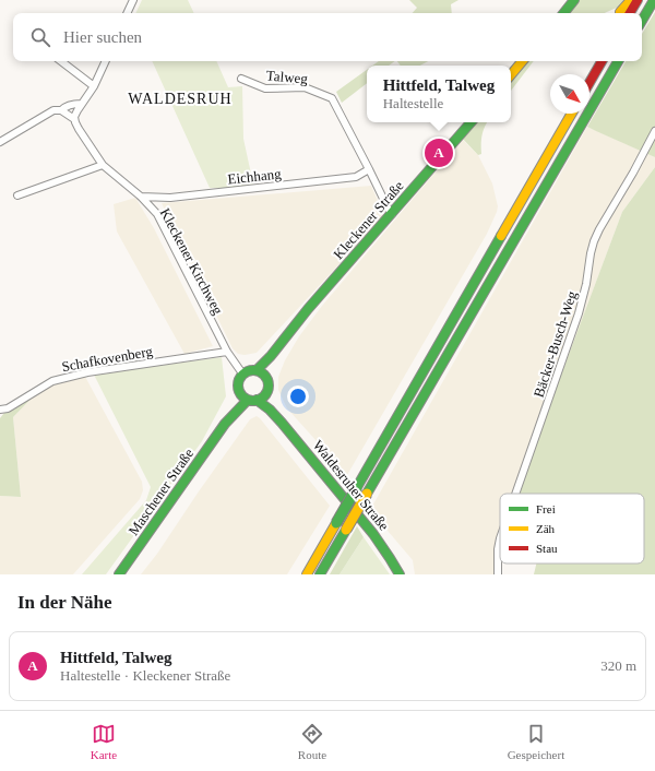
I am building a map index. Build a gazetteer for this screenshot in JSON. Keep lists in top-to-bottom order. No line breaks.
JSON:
{"streets":{"main road":["Kleckener Straße","Waldesruher Straße","Maschener Straße"],"street":["Talweg","Eichhang","Kleckener Kirchweg","Bäcker-Busch-Weg","Schafkovenberg"]},"crossings":[["Talweg","Eichhang"],["Talweg","Kleckener Straße"],["Eichhang","Kleckener Kirchweg"],["Kleckener Straße","Kleckener Kirchweg"],["Kleckener Straße","Waldesruher Straße"],["Kleckener Straße","Maschener Straße"],["Kleckener Kirchweg","Schafkovenberg"],["Kleckener Kirchweg","Waldesruher Straße"],["Kleckener Kirchweg","Maschener Straße"],["Waldesruher Straße","Maschener Straße"]],"districts":["WALDESRUH"],"legend":["Frei","Zäh","Stau"],"north":"bottom right","page":{"search":"Hier suchen","popup":["Hittfeld, Talweg","Haltestelle"],"pins":"A","heading":"In der Nähe","list":[{"mark":"A","name":"Hittfeld, Talweg","note":"Haltestelle · Kleckener Straße","value":"320 m"}],"nav":["Karte","Route","Gespeichert"]}}
